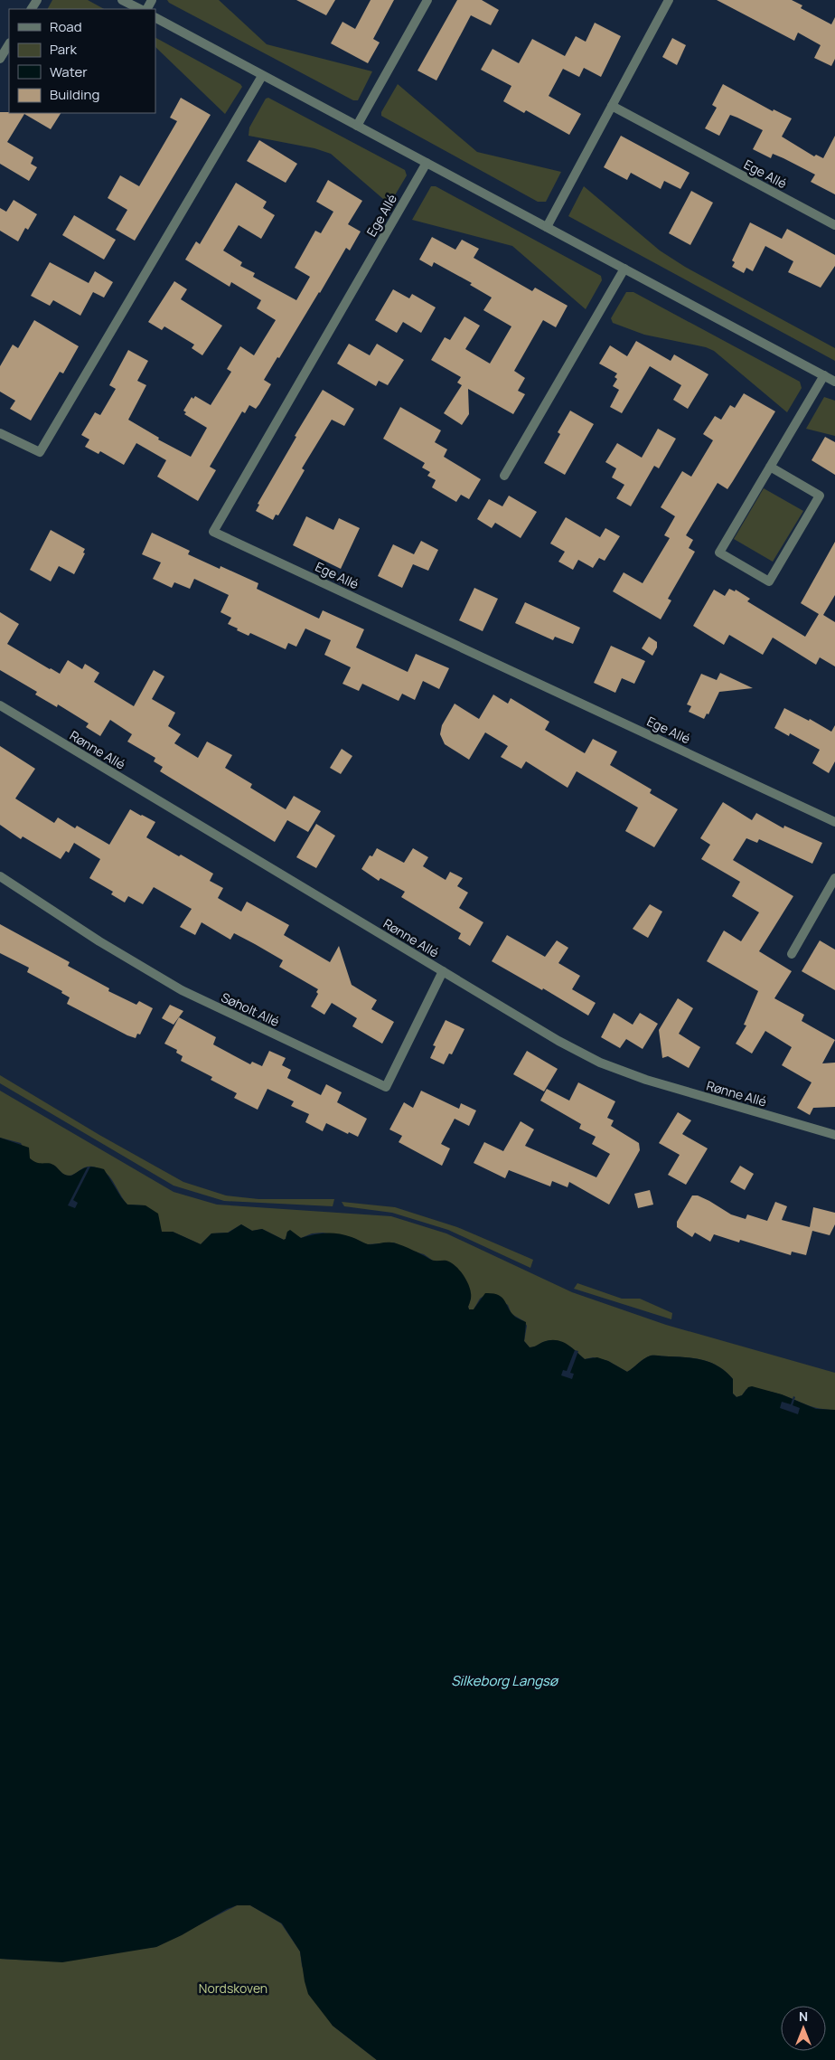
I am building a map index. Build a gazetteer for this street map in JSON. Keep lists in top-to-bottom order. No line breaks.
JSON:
{"streets":{"street":["Ege Allé","Rønne Allé","Søholt Allé"]},"crossings":[["Rønne Allé","Søholt Allé"]],"water":["Silkeborg Langsø"],"parks":["Nordskoven"],"legend":["Road","Park","Water","Building"],"north":"top"}
